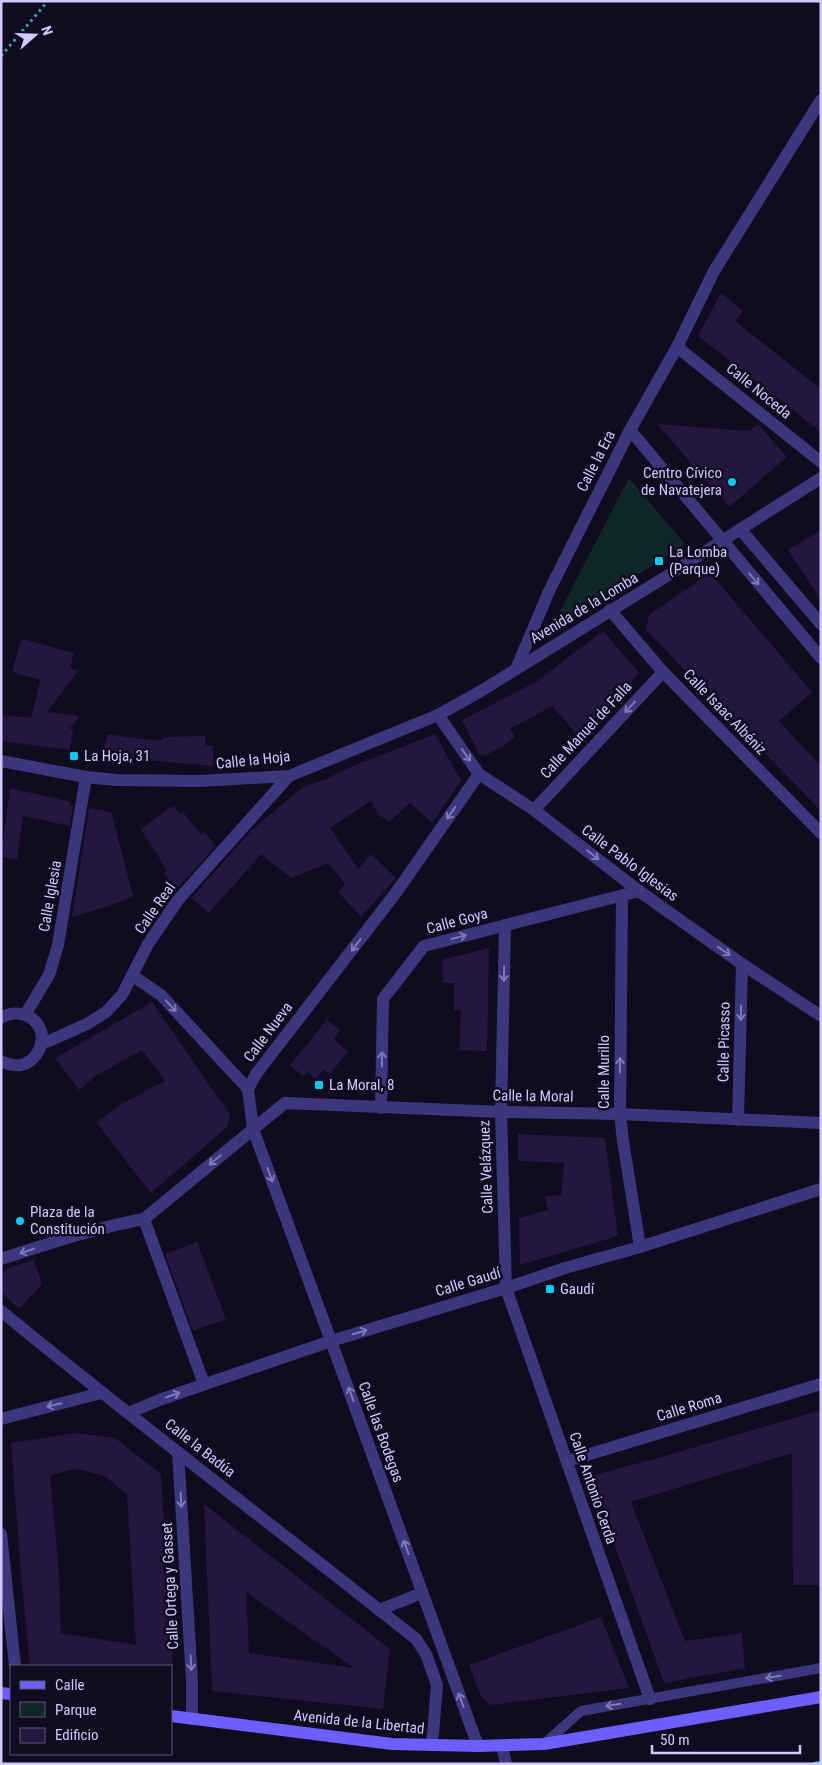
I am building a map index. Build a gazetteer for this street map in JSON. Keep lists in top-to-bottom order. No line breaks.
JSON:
{"streets":{"main road":["Avenida de la Libertad"],"street":["Calle Noceda","Calle la Era","Avenida de la Lomba","Calle Isaac Albéniz","Calle Manuel de Falla","Calle la Hoja","Calle Pablo Iglesias","Calle Iglesia","Calle Real","Calle Goya","Calle Nueva","Calle Picasso","Calle Murillo","Calle la Moral","Calle Velázquez","Calle Gaudí","Calle Roma","Calle las Bodegas","Calle la Badúa","Calle Antonio Cerda","Calle Ortega y Gasset"]},"crossings":[["Calle Noceda","Calle la Era"],["Calle la Era","Avenida de la Lomba"],["Calle la Era","Calle la Hoja"],["Avenida de la Lomba","Calle Isaac Albéniz"],["Avenida de la Lomba","Calle la Hoja"],["Calle Isaac Albéniz","Calle Manuel de Falla"],["Calle Manuel de Falla","Calle Pablo Iglesias"],["Calle la Hoja","Calle Pablo Iglesias"],["Calle la Hoja","Calle Iglesia"],["Calle la Hoja","Calle Real"],["Calle Pablo Iglesias","Calle Goya"],["Calle Pablo Iglesias","Calle Nueva"],["Calle Pablo Iglesias","Calle Picasso"],["Calle Goya","Calle Murillo"],["Calle Goya","Calle la Moral"],["Calle Goya","Calle Velázquez"],["Calle Picasso","Calle la Moral"],["Calle Murillo","Calle la Moral"],["Calle Murillo","Calle Gaudí"],["Calle la Moral","Calle Velázquez"],["Calle la Moral","Calle las Bodegas"],["Calle Velázquez","Calle Gaudí"],["Calle Velázquez","Calle Antonio Cerda"],["Calle Gaudí","Calle las Bodegas"],["Calle Gaudí","Calle la Badúa"],["Calle Gaudí","Calle Antonio Cerda"],["Calle Roma","Calle Antonio Cerda"],["Calle las Bodegas","Avenida de la Libertad"],["Calle la Badúa","Calle Ortega y Gasset"],["Calle la Badúa","Avenida de la Libertad"],["Calle Ortega y Gasset","Avenida de la Libertad"]],"one_way":["Calle Manuel de Falla","Calle Pablo Iglesias","Calle Goya","Calle Nueva","Calle Picasso","Calle Murillo","Calle Velázquez","Calle Gaudí","Calle Ortega y Gasset"],"places":{"other":["Centro Cívico de Navatejera","Plaza de la Constitución"],"transit":["La Lomba (Parque)","La Hoja, 31","La Moral, 8","Gaudí"]},"legend":["Calle","Parque","Edificio"],"scale_bar":"50 m","north":"right"}
